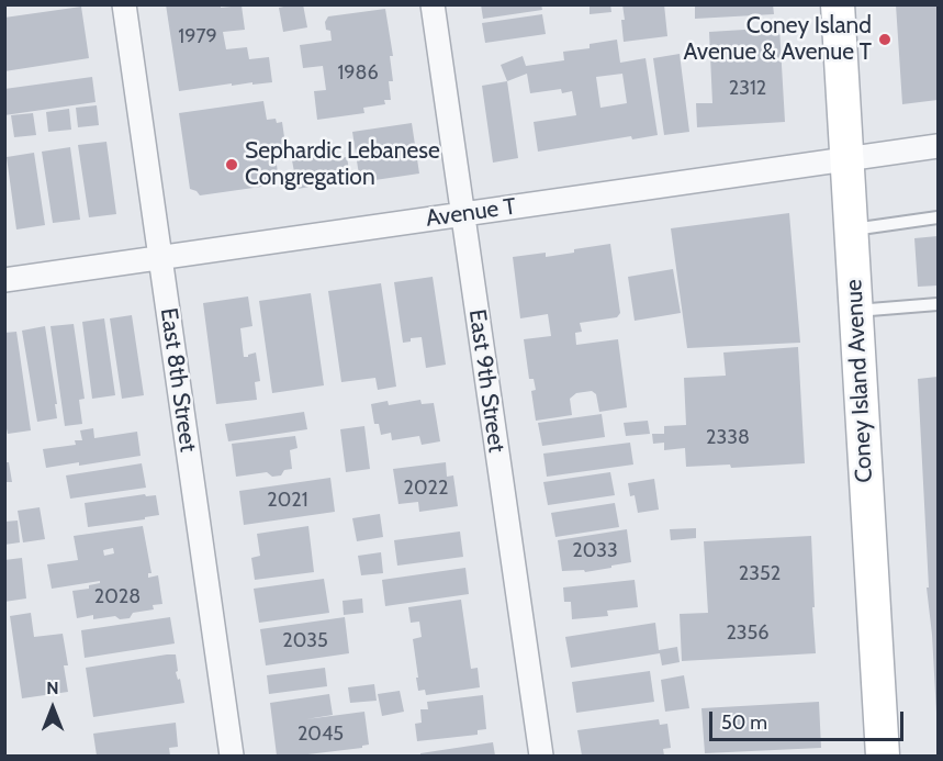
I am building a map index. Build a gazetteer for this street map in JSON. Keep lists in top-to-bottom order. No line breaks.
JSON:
{"streets":{"main road":["Coney Island Avenue"],"street":["Avenue T","East 8th Street","East 9th Street"]},"crossings":[["Avenue T","East 8th Street"],["Avenue T","East 9th Street"],["Avenue T","Coney Island Avenue"]],"places":["Coney Island Avenue & Avenue T","Sephardic Lebanese Congregation"],"house_numbers":["1979","1986","2312","2338","2022","2021","2033","2352","2028","2356","2035","2045"],"scale_bar":"50 m","north":"top"}
